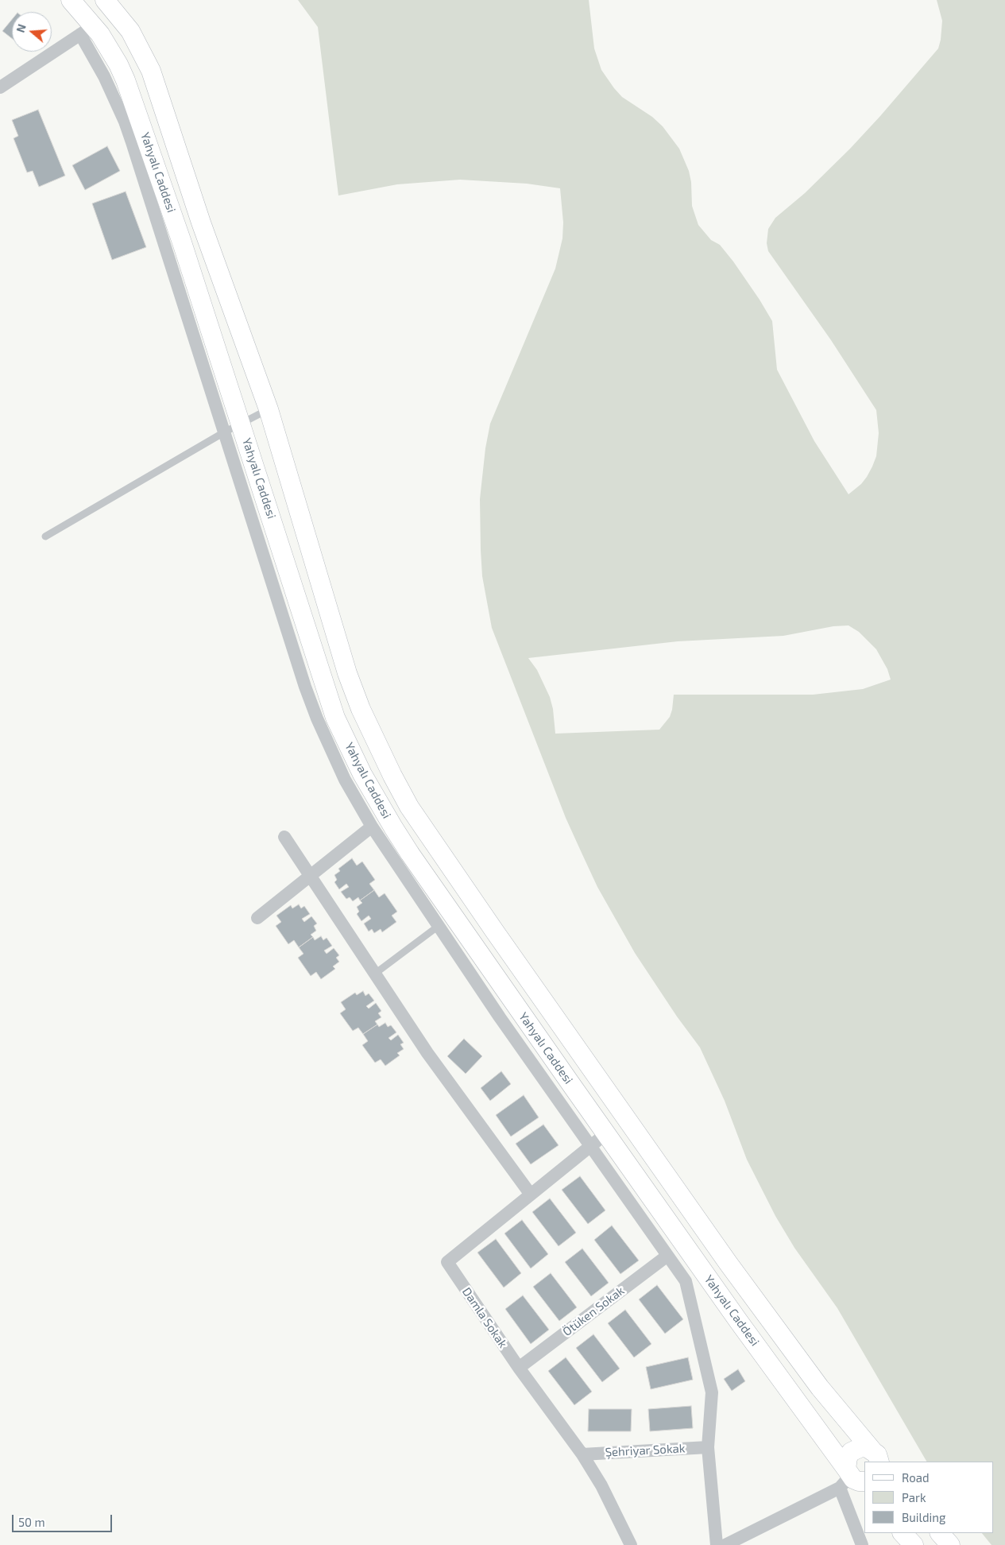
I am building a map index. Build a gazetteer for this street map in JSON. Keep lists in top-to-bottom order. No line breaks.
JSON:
{"streets":{"main road":["Yahyalı Caddesi"],"street":["Ötüken Sokak","Damla Sokak","Şehriyar Sokak"]},"crossings":[["Yahyalı Caddesi","Damla Sokak"],["Ötüken Sokak","Damla Sokak"],["Damla Sokak","Şehriyar Sokak"]],"legend":["Road","Park","Building"],"scale_bar":"50 m","north":"left"}
